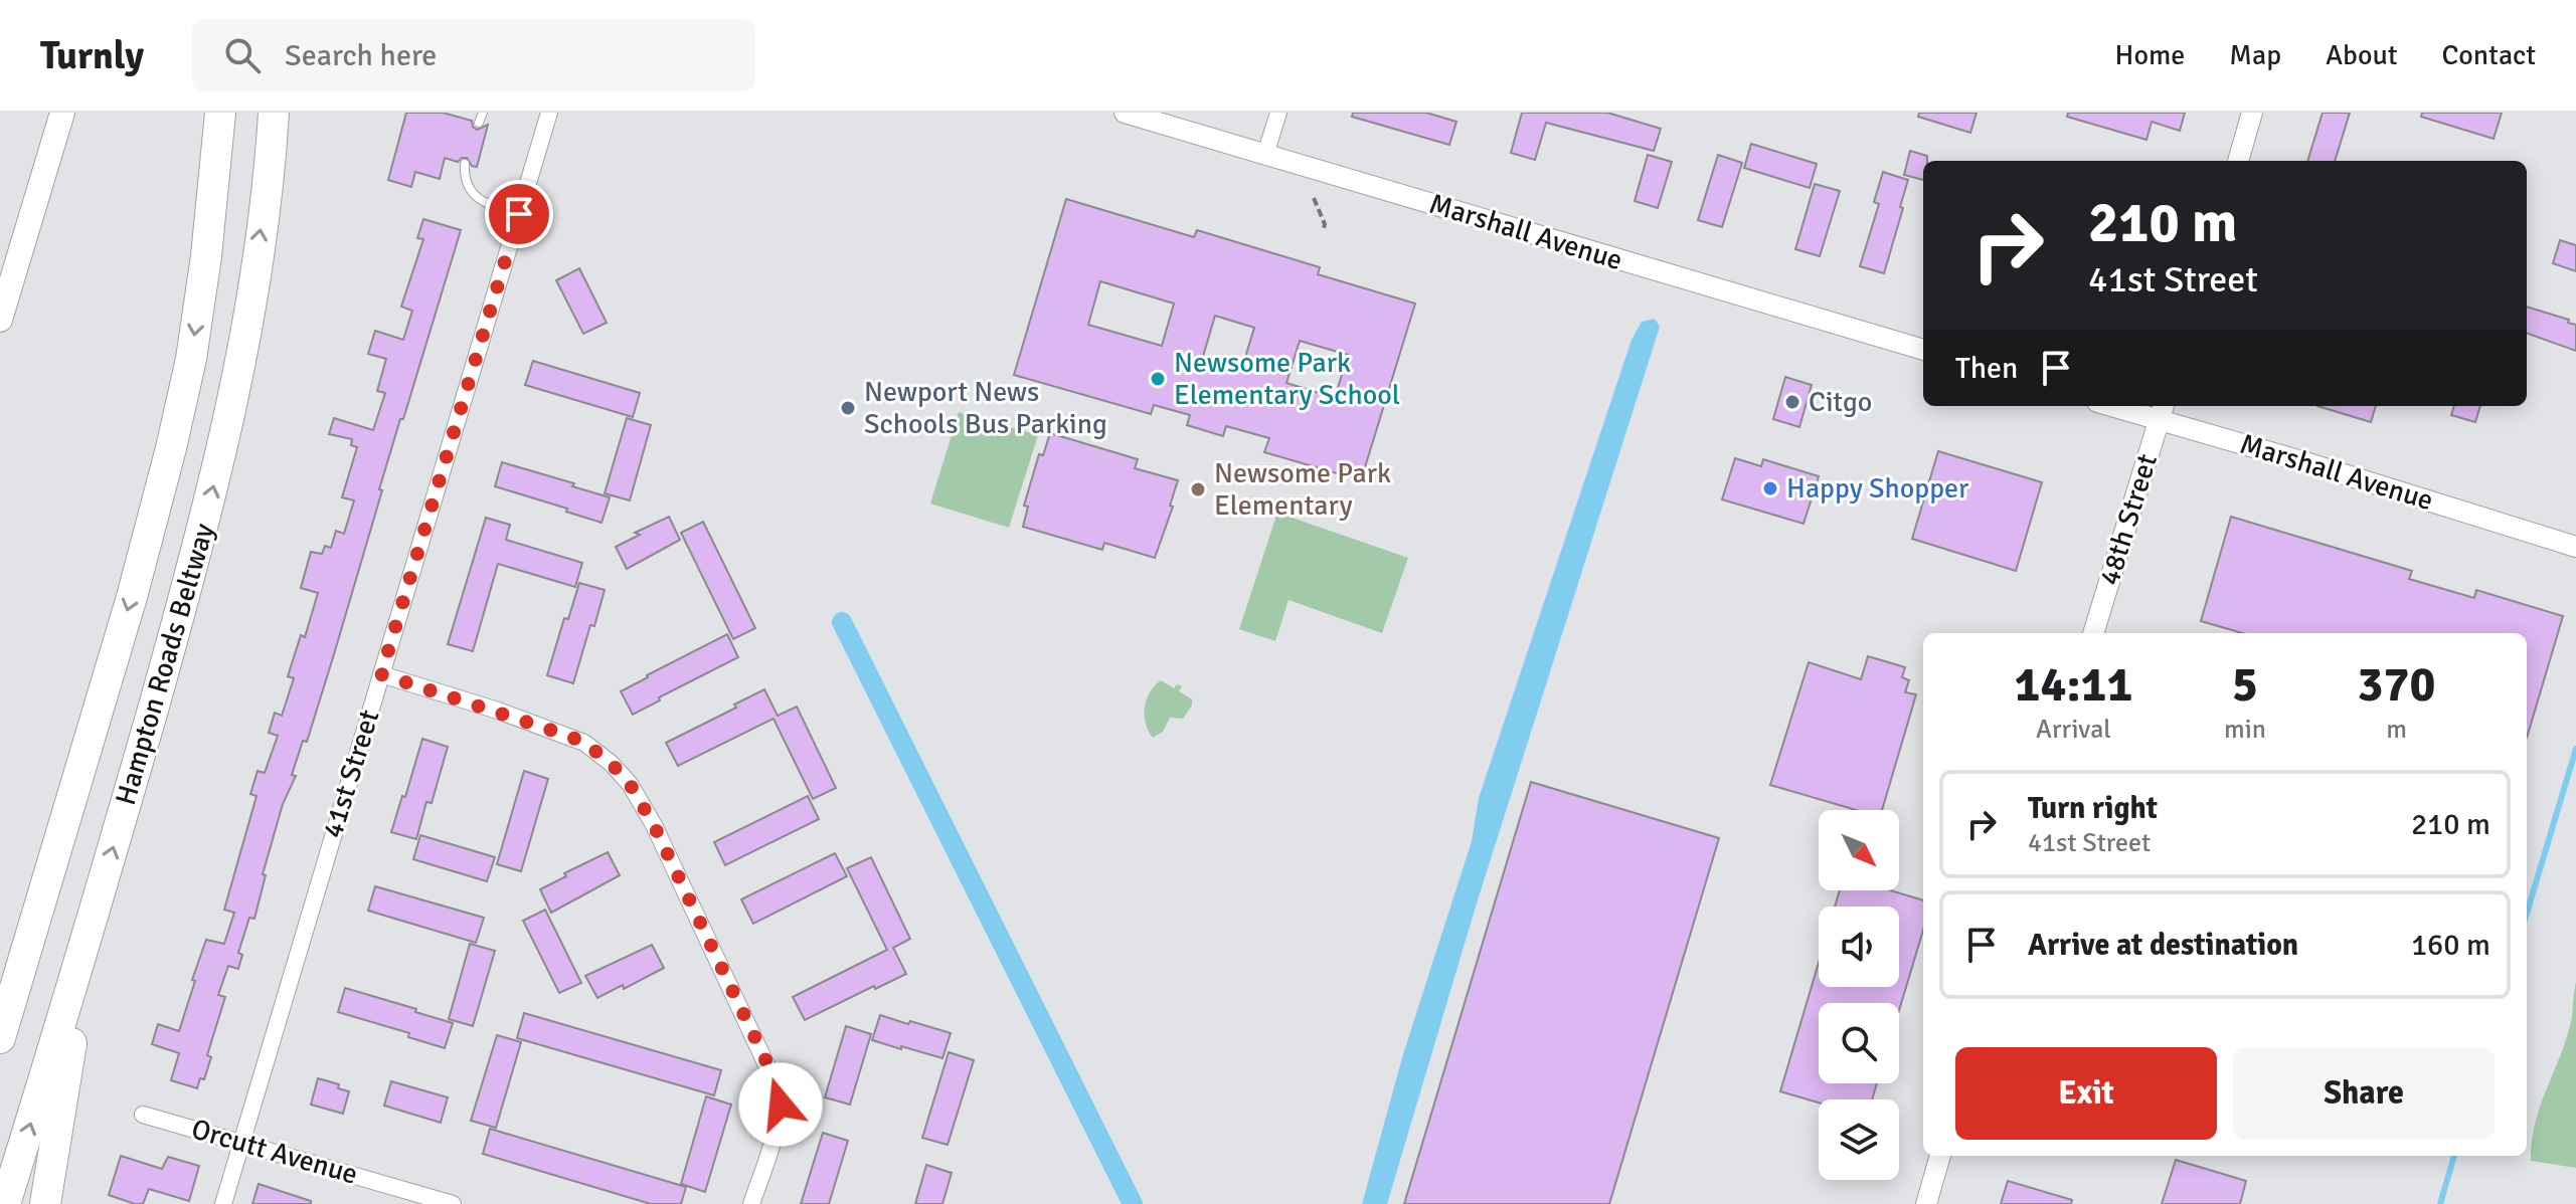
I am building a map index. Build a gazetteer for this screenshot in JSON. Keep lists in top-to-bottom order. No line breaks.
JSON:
{"streets":{"highway":["Hampton Roads Beltway"],"street":["Marshall Avenue","48th Street","41st Street","Orcutt Avenue"]},"crossings":[["Marshall Avenue","48th Street"],["41st Street","Orcutt Avenue"]],"places":["Newsome Park Elementary School","Citgo","Newport News Schools Bus Parking","Happy Shopper","Newsome Park Elementary"],"north":"bottom right","page":{"header":"Turnly","search":"Search here","nav":["Home","Map","About","Contact"],"turn":["210 m","41st Street"],"then":"Then","eta":["14:11","Arrival","5","min","370","m"],"list":[{"name":"Turn right","note":"41st Street","value":"210 m"},{"name":"Arrive at destination","value":"160 m"}],"buttons":["Exit","Share"]}}
